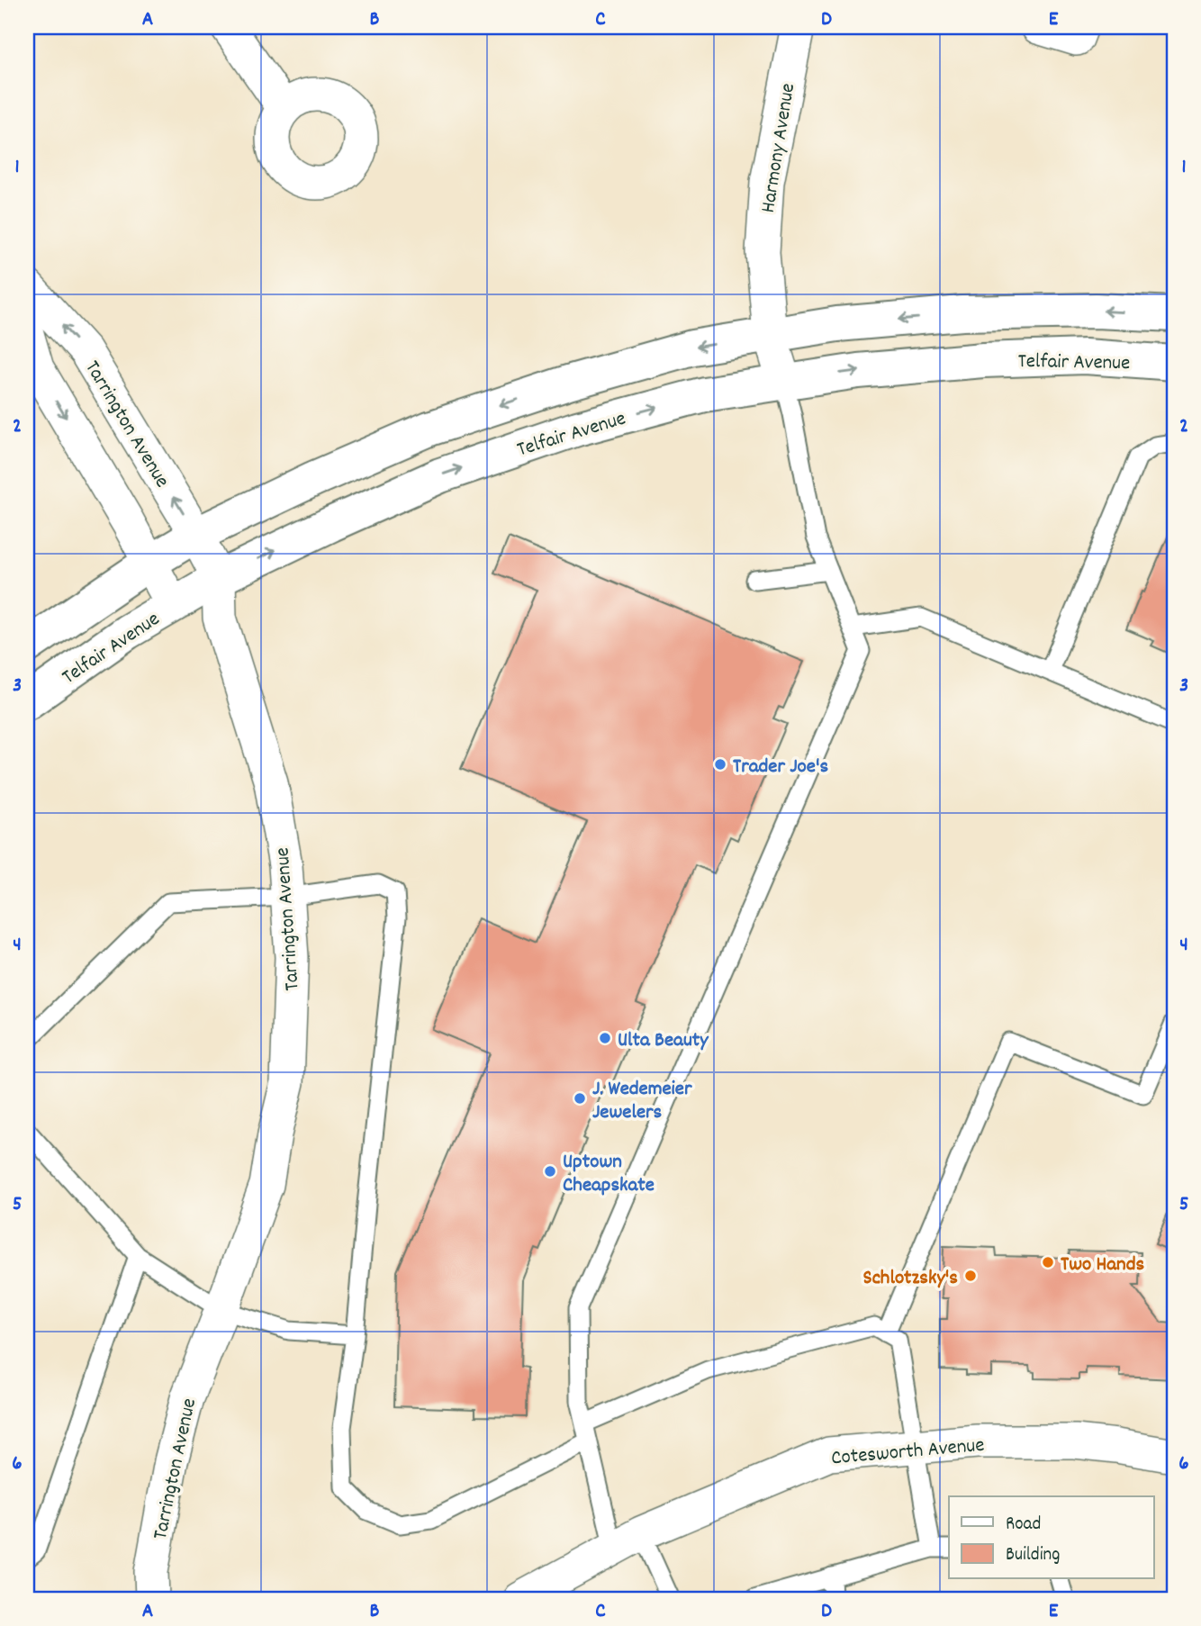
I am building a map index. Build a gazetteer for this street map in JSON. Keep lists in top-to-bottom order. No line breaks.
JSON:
{"streets":{"street":["Harmony Avenue","Telfair Avenue","Tarrington Avenue","Cotesworth Avenue"]},"crossings":[["Harmony Avenue","Telfair Avenue"],["Telfair Avenue","Tarrington Avenue"]],"places":["Trader Joe's","Ulta Beauty","J. Wedemeier Jewelers","Uptown Cheapskate","Two Hands","Schlotzsky's"],"legend":["Road","Building"],"grid":{"columns":["A","B","C","D","E"],"rows":["1","2","3","4","5","6"]}}
